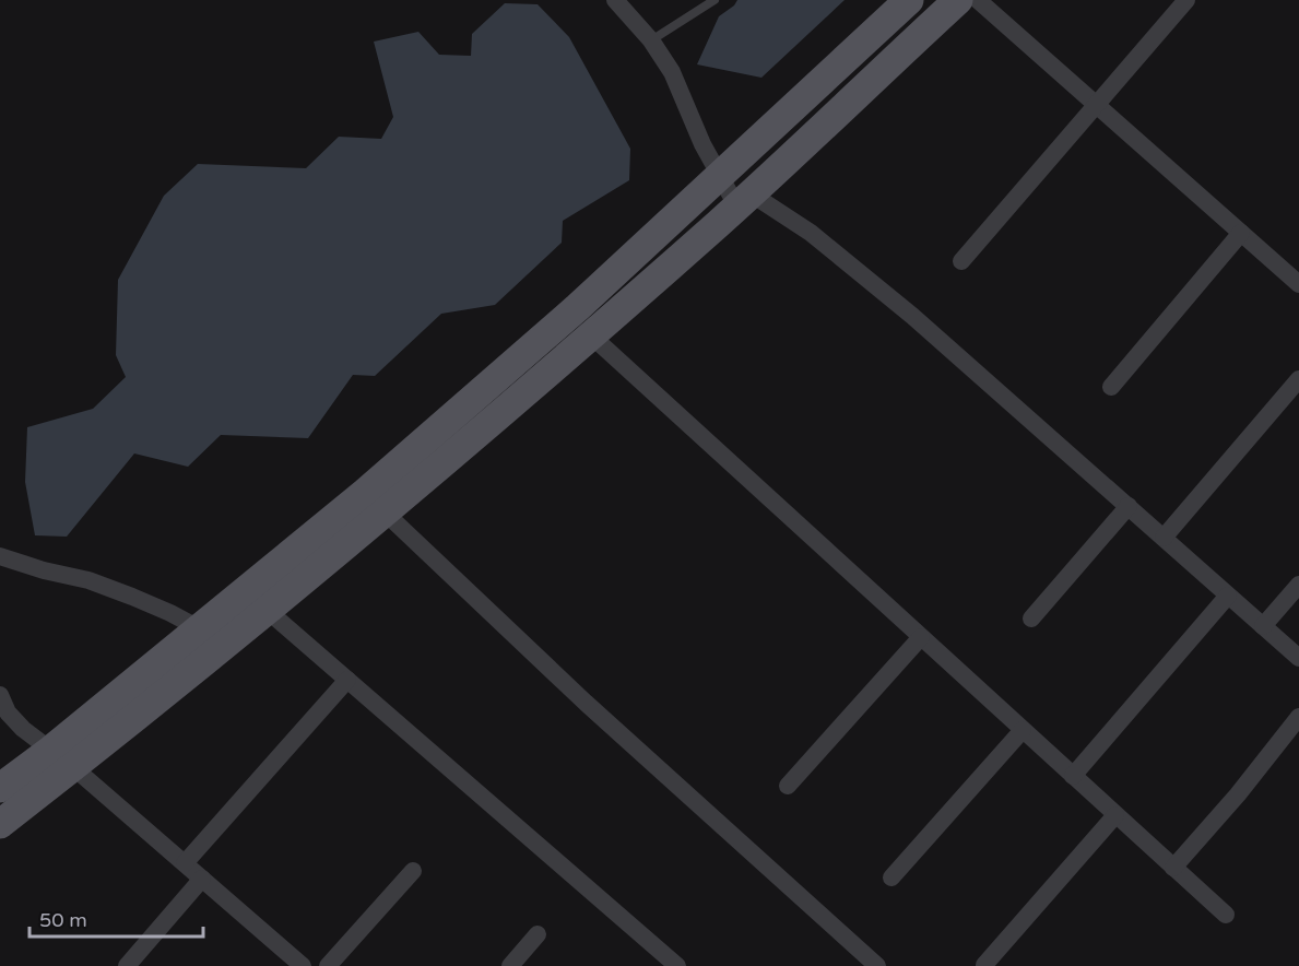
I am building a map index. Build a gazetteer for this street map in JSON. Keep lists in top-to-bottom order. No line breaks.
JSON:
{"scale_bar":"50 m"}
